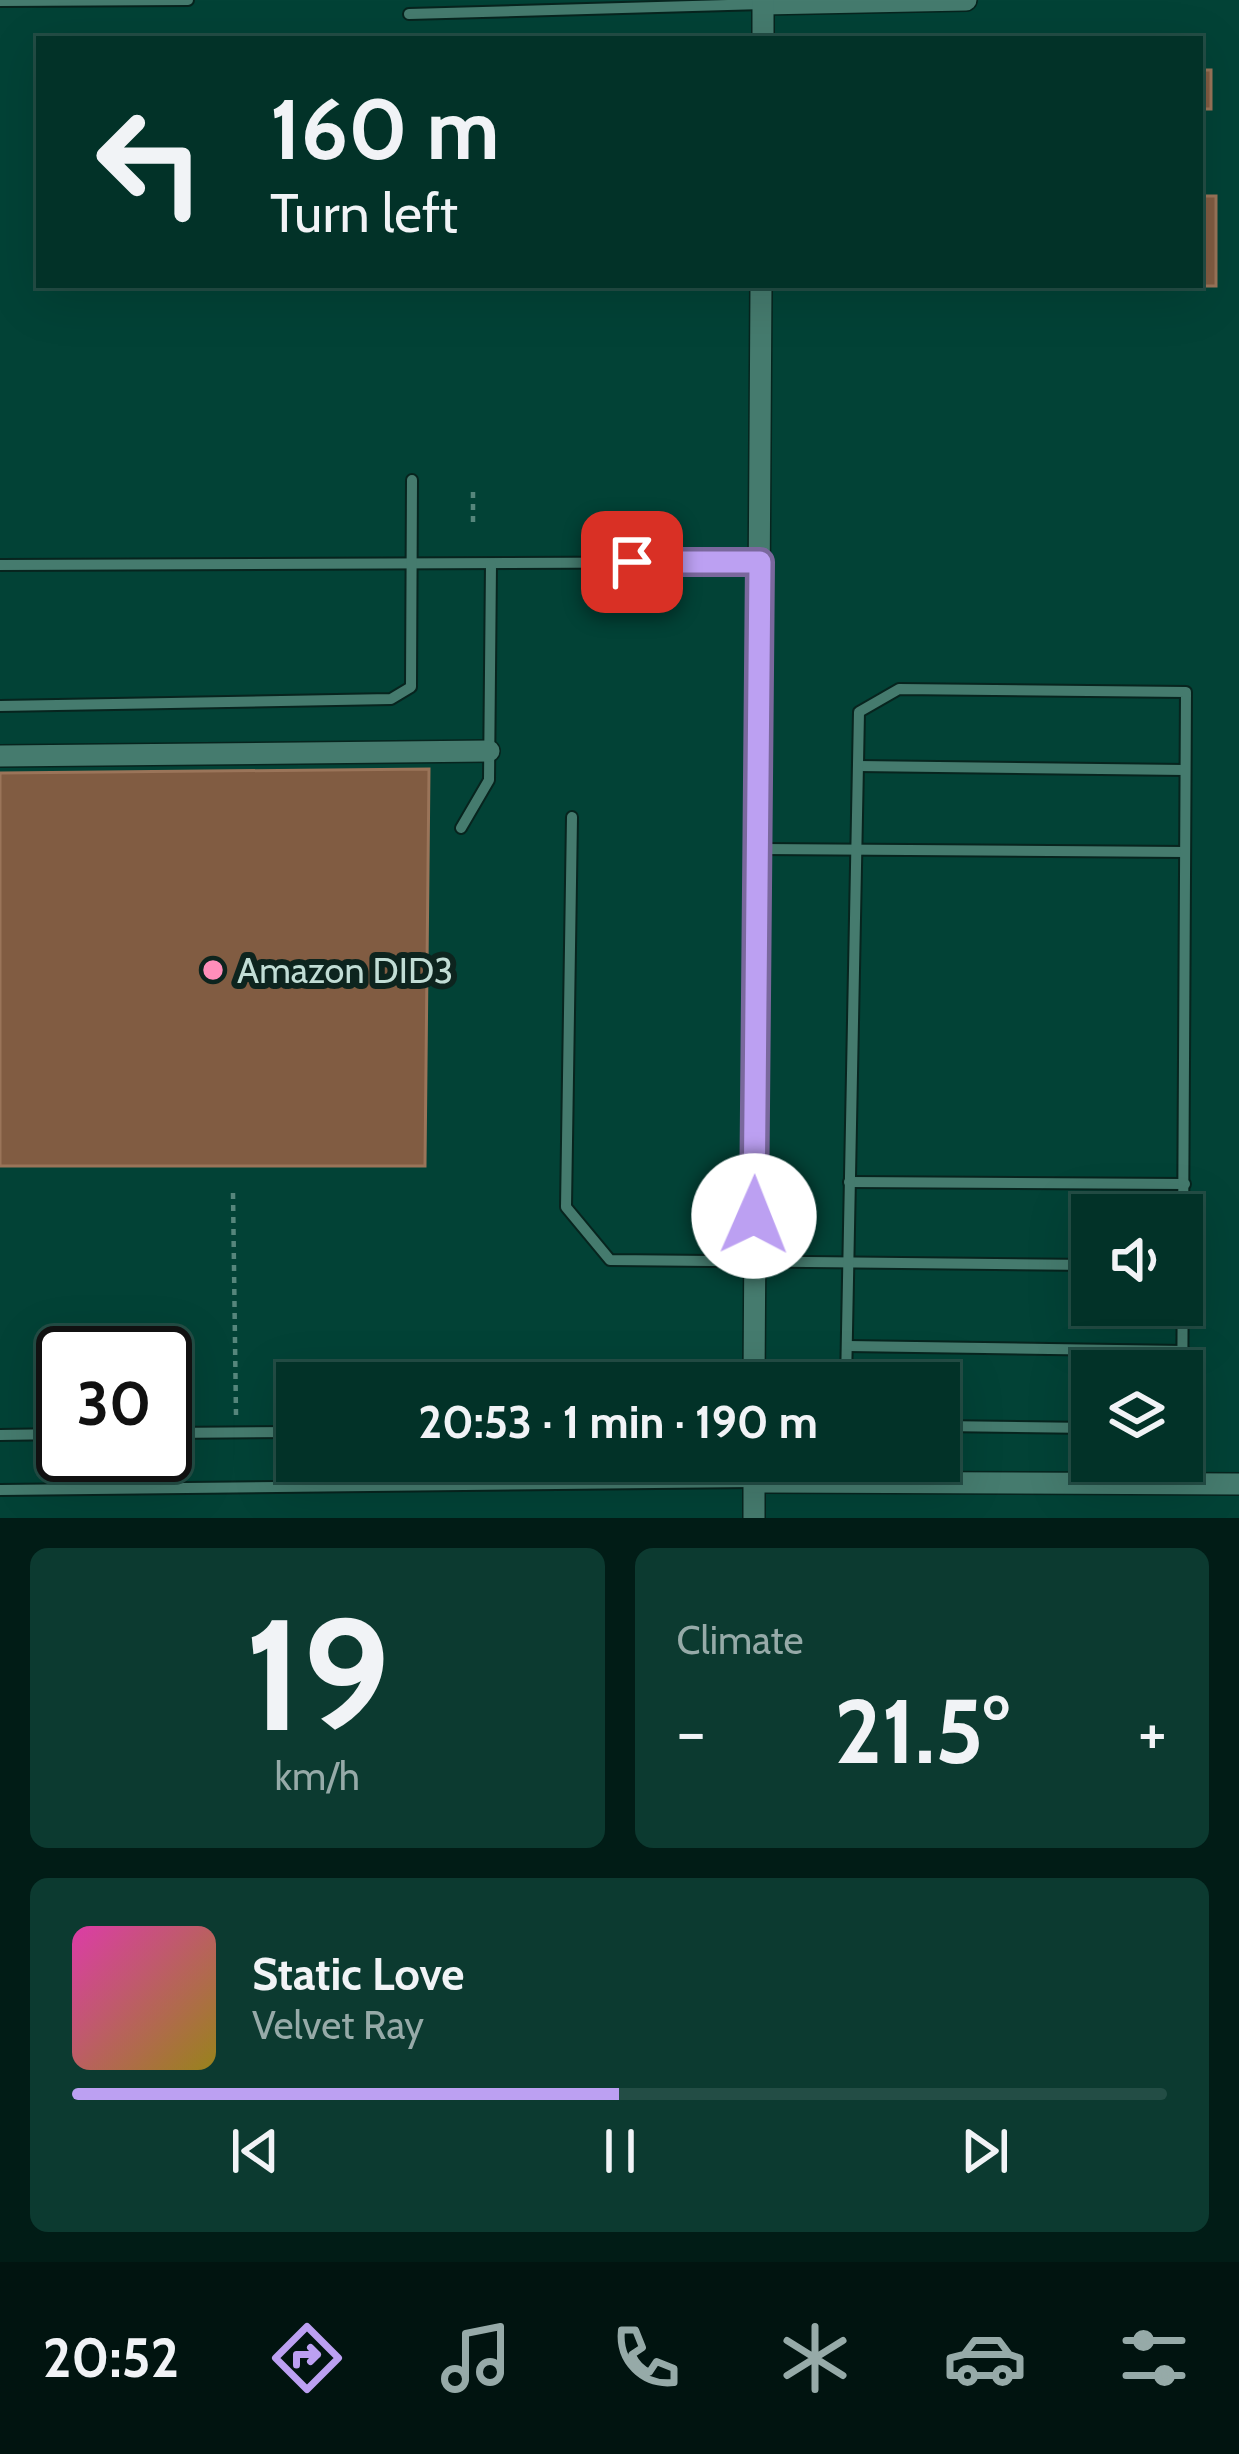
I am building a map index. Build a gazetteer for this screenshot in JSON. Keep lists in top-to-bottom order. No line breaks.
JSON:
{"places":["Amazon DID3"],"page":{"turn":["160 m","Turn left"],"limit":"30","trip":"20:53 · 1 min · 190 m","tile":[["19","km/h"],"Climate"],"heat":["−","21.5°","+"],"song":["Static Love","Velvet Ray"],"tabs":"20:52"}}
